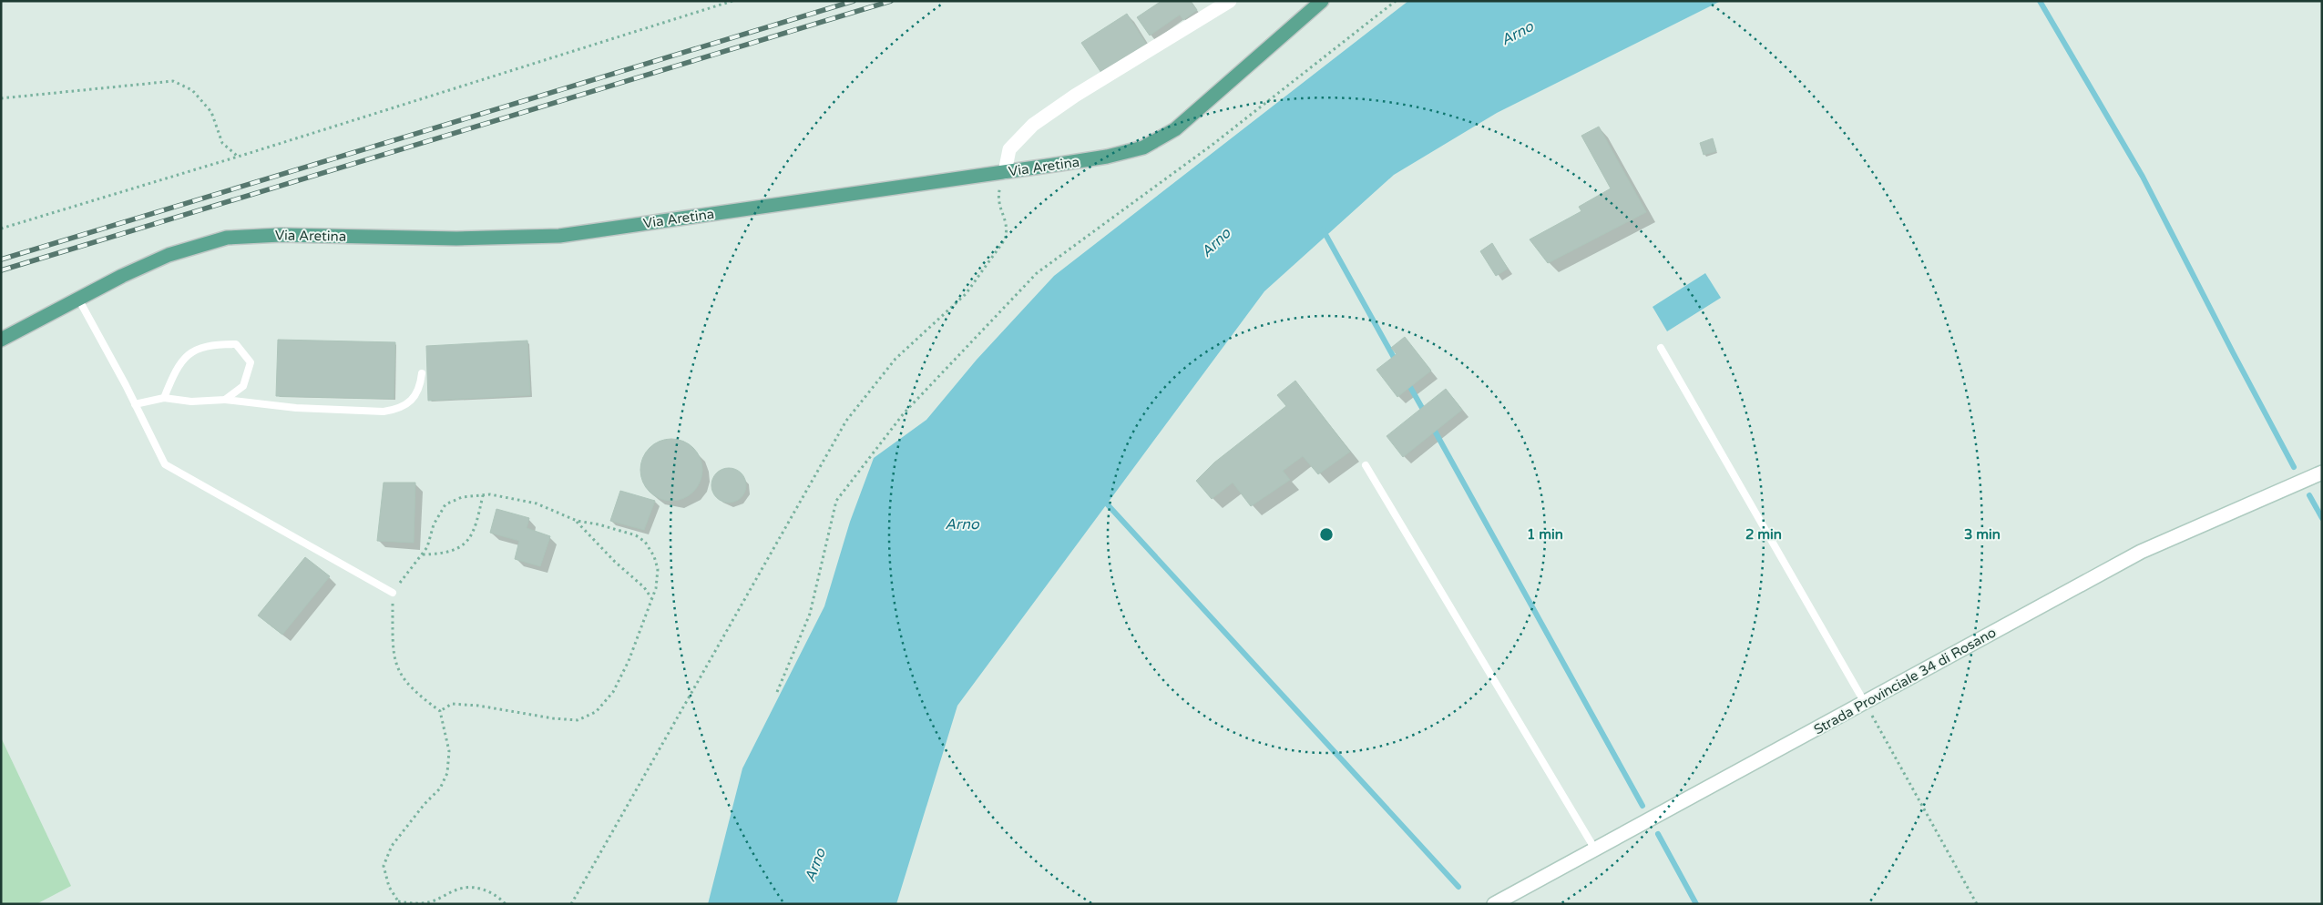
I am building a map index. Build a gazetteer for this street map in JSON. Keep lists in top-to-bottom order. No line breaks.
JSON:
{"streets":{"main road":["Via Aretina","Strada Provinciale 34 di Rosano"]},"water":["Arno"],"rings":["1 min","2 min","3 min"]}
